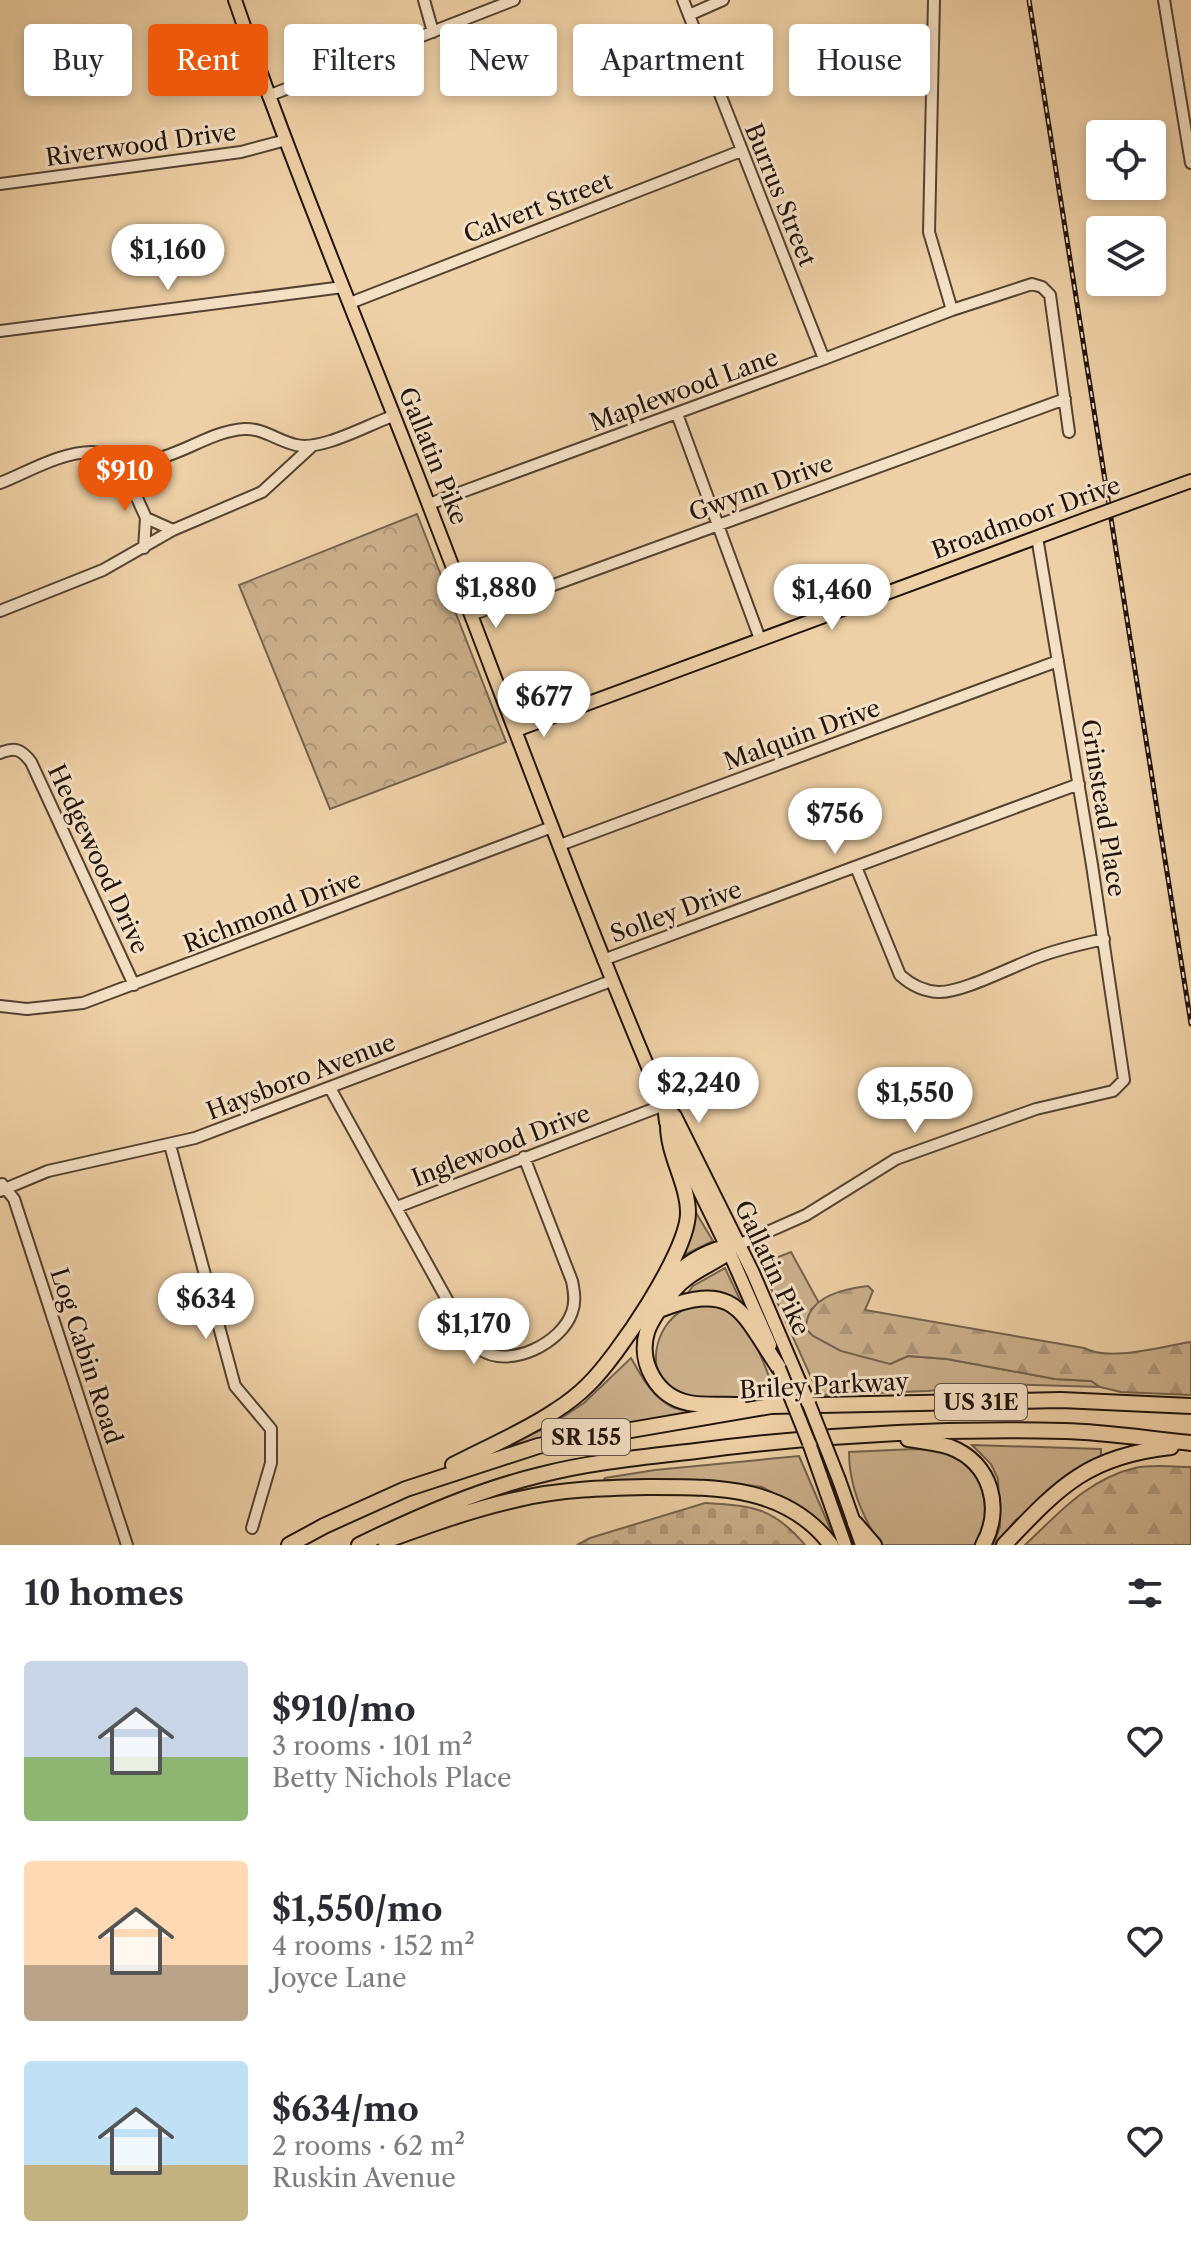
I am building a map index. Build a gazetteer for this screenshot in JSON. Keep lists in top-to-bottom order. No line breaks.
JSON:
{"streets":{"highway":["Briley Parkway","US 31E","SR 155"],"main road":["Gallatin Pike","Broadmoor Drive"],"street":["Riverwood Drive","Burrus Street","Calvert Street","Maplewood Lane","Gwynn Drive","Malquin Drive","Grinstead Place","Hedgewood Drive","Richmond Drive","Solley Drive","Haysboro Avenue","Inglewood Drive","Log Cabin Road"]},"crossings":[["Riverwood Drive","Gallatin Pike"],["Burrus Street","Calvert Street"],["Burrus Street","Maplewood Lane"],["Calvert Street","Gallatin Pike"],["Maplewood Lane","Gallatin Pike"],["Maplewood Lane","Gwynn Drive"],["Gallatin Pike","Gwynn Drive"],["Gallatin Pike","Broadmoor Drive"],["Gallatin Pike","Malquin Drive"],["Gallatin Pike","Grinstead Place"],["Gallatin Pike","Richmond Drive"],["Gallatin Pike","Solley Drive"],["Gallatin Pike","Haysboro Avenue"],["Gallatin Pike","Inglewood Drive"],["Broadmoor Drive","Grinstead Place"],["Malquin Drive","Grinstead Place"],["Grinstead Place","Solley Drive"],["Hedgewood Drive","Richmond Drive"],["Haysboro Avenue","Log Cabin Road"]],"page":{"chip":["Buy","Rent","Filters","New","Apartment","House"],"price":["$1,160","$910","$1,880","$1,460","$677","$756","$2,240","$1,550","$634","$1,170"],"heading":"10 homes","list":[{"name":"$910/mo","note":"3 rooms · 101 m² · Betty Nichols Place"},{"name":"$1,550/mo","note":"4 rooms · 152 m² · Joyce Lane"},{"name":"$634/mo","note":"2 rooms · 62 m² · Ruskin Avenue"}]}}
